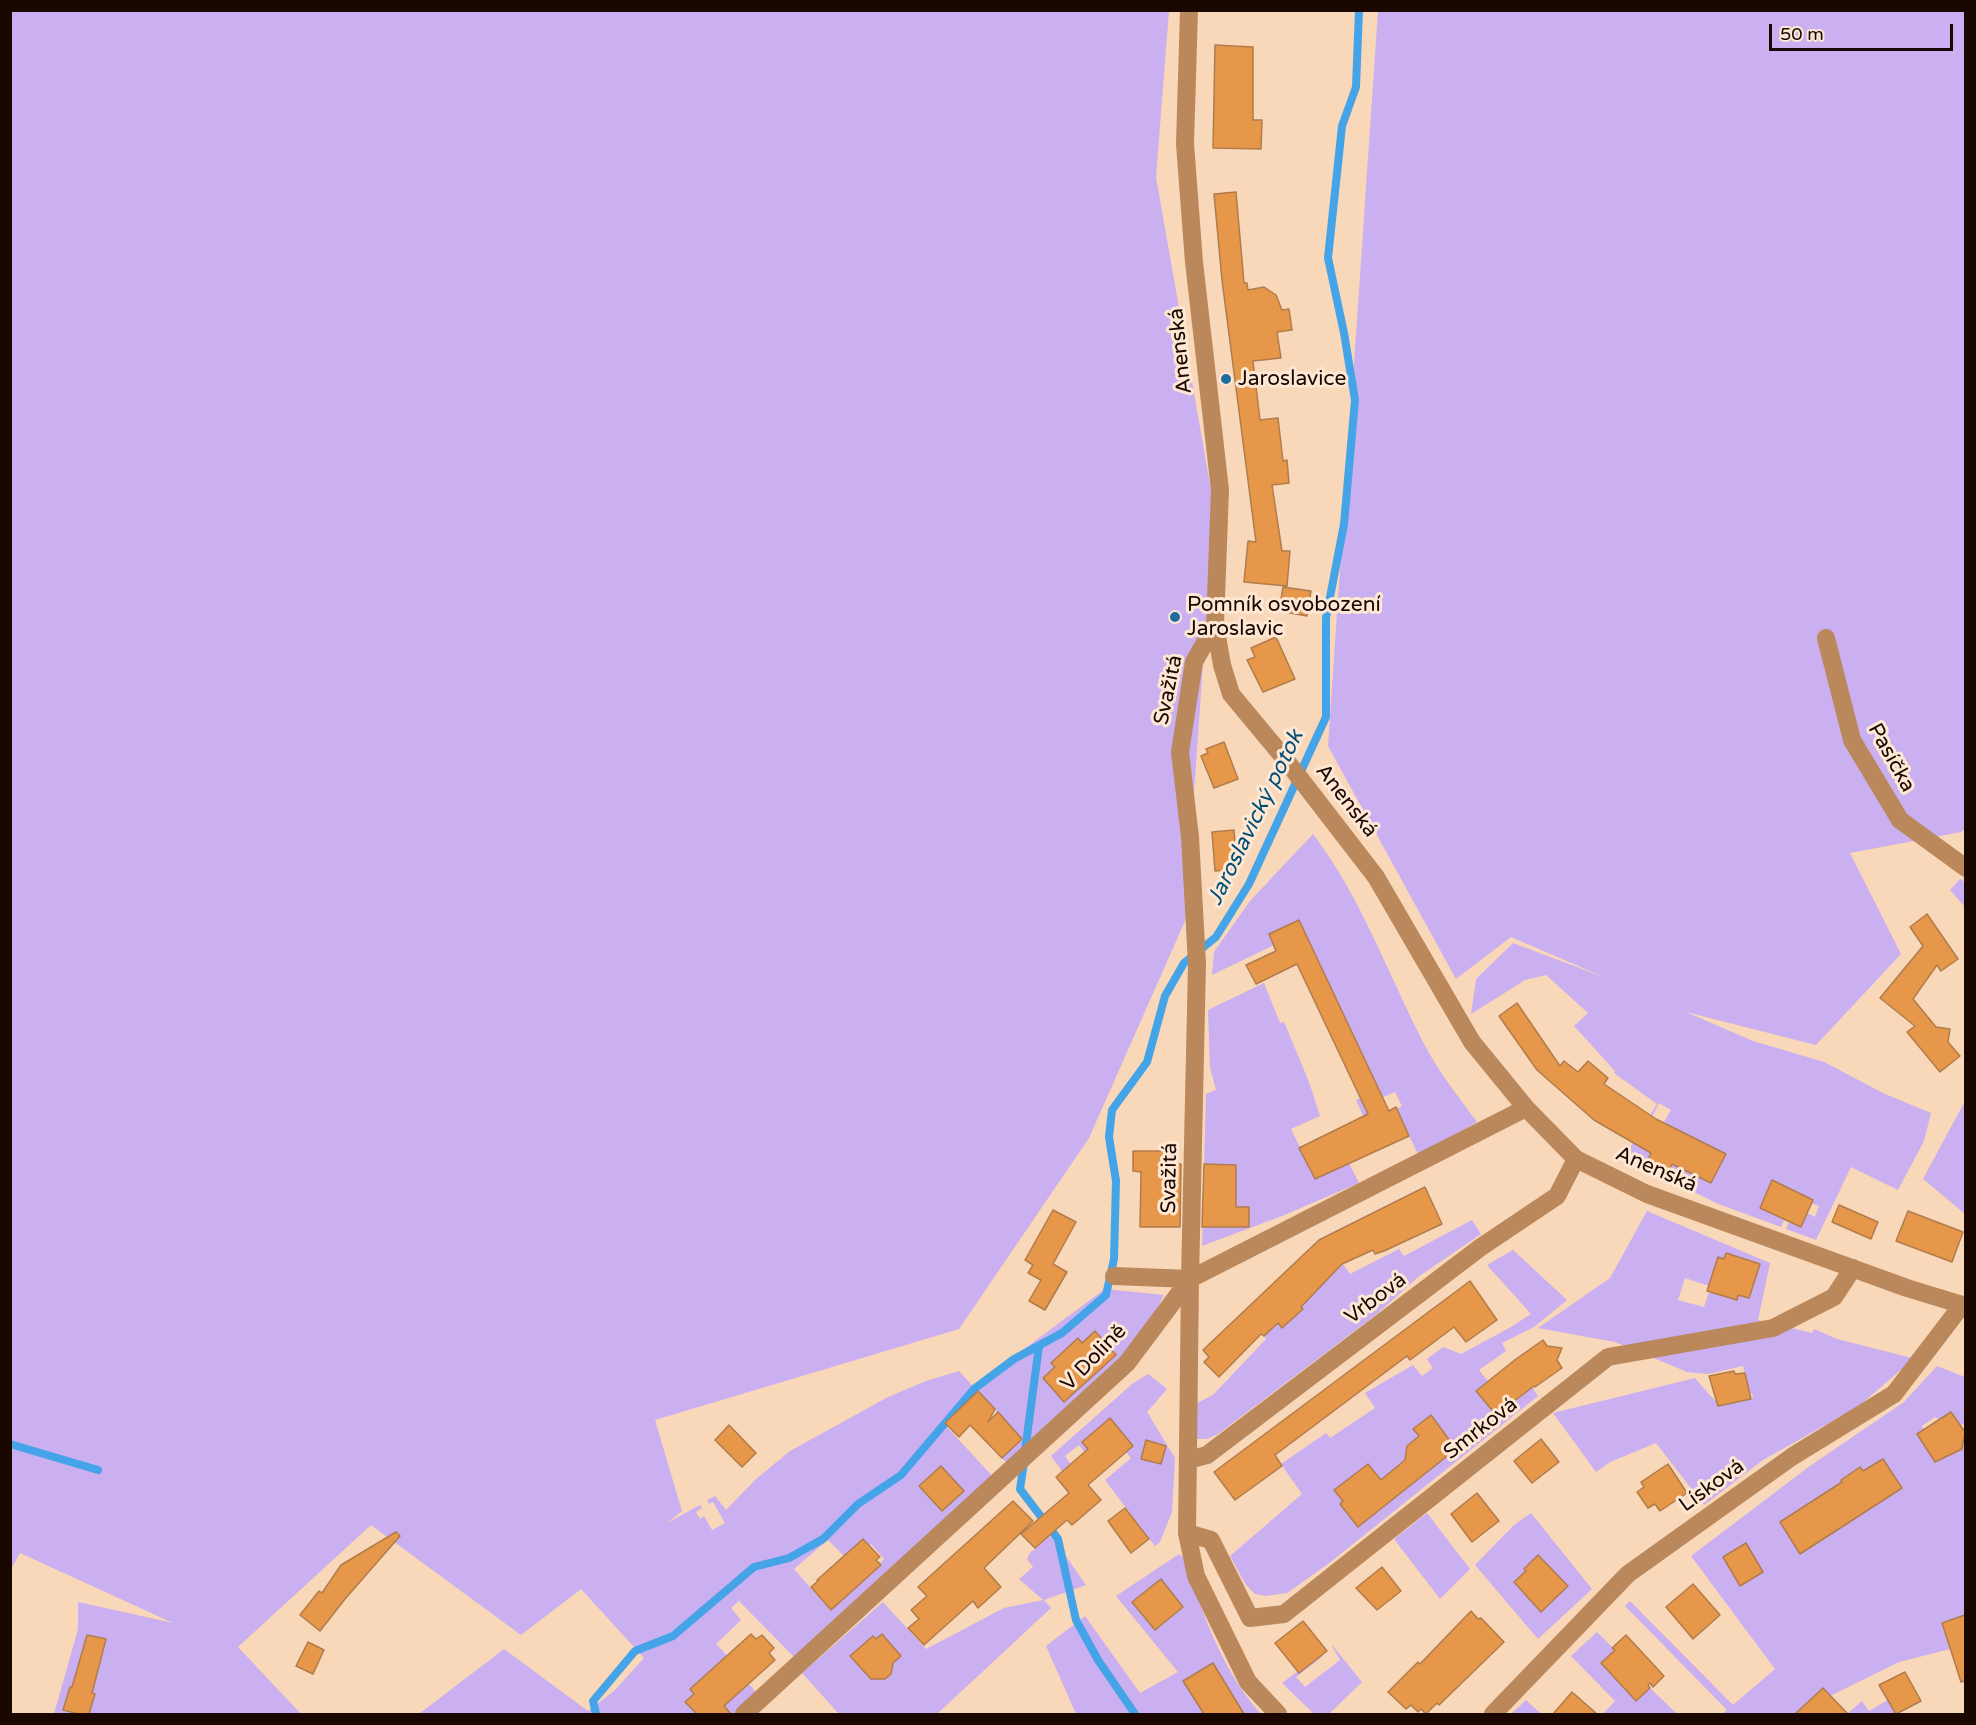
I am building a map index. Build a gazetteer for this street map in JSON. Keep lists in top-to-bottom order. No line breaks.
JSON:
{"streets":{"street":["Anenská","Svažitá","Pasíčka","Vrbová","V Dolině","Smrková","Lísková"]},"crossings":[["Anenská","Svažitá"],["Anenská","Vrbová"],["Anenská","V Dolině"],["Anenská","Smrková"],["Anenská","Lísková"],["Svažitá","Vrbová"],["Svažitá","V Dolině"],["Svažitá","Smrková"]],"water":["Jaroslavický potok"],"places":["Jaroslavice","Pomník osvobození Jaroslavic"],"scale_bar":"50 m"}
